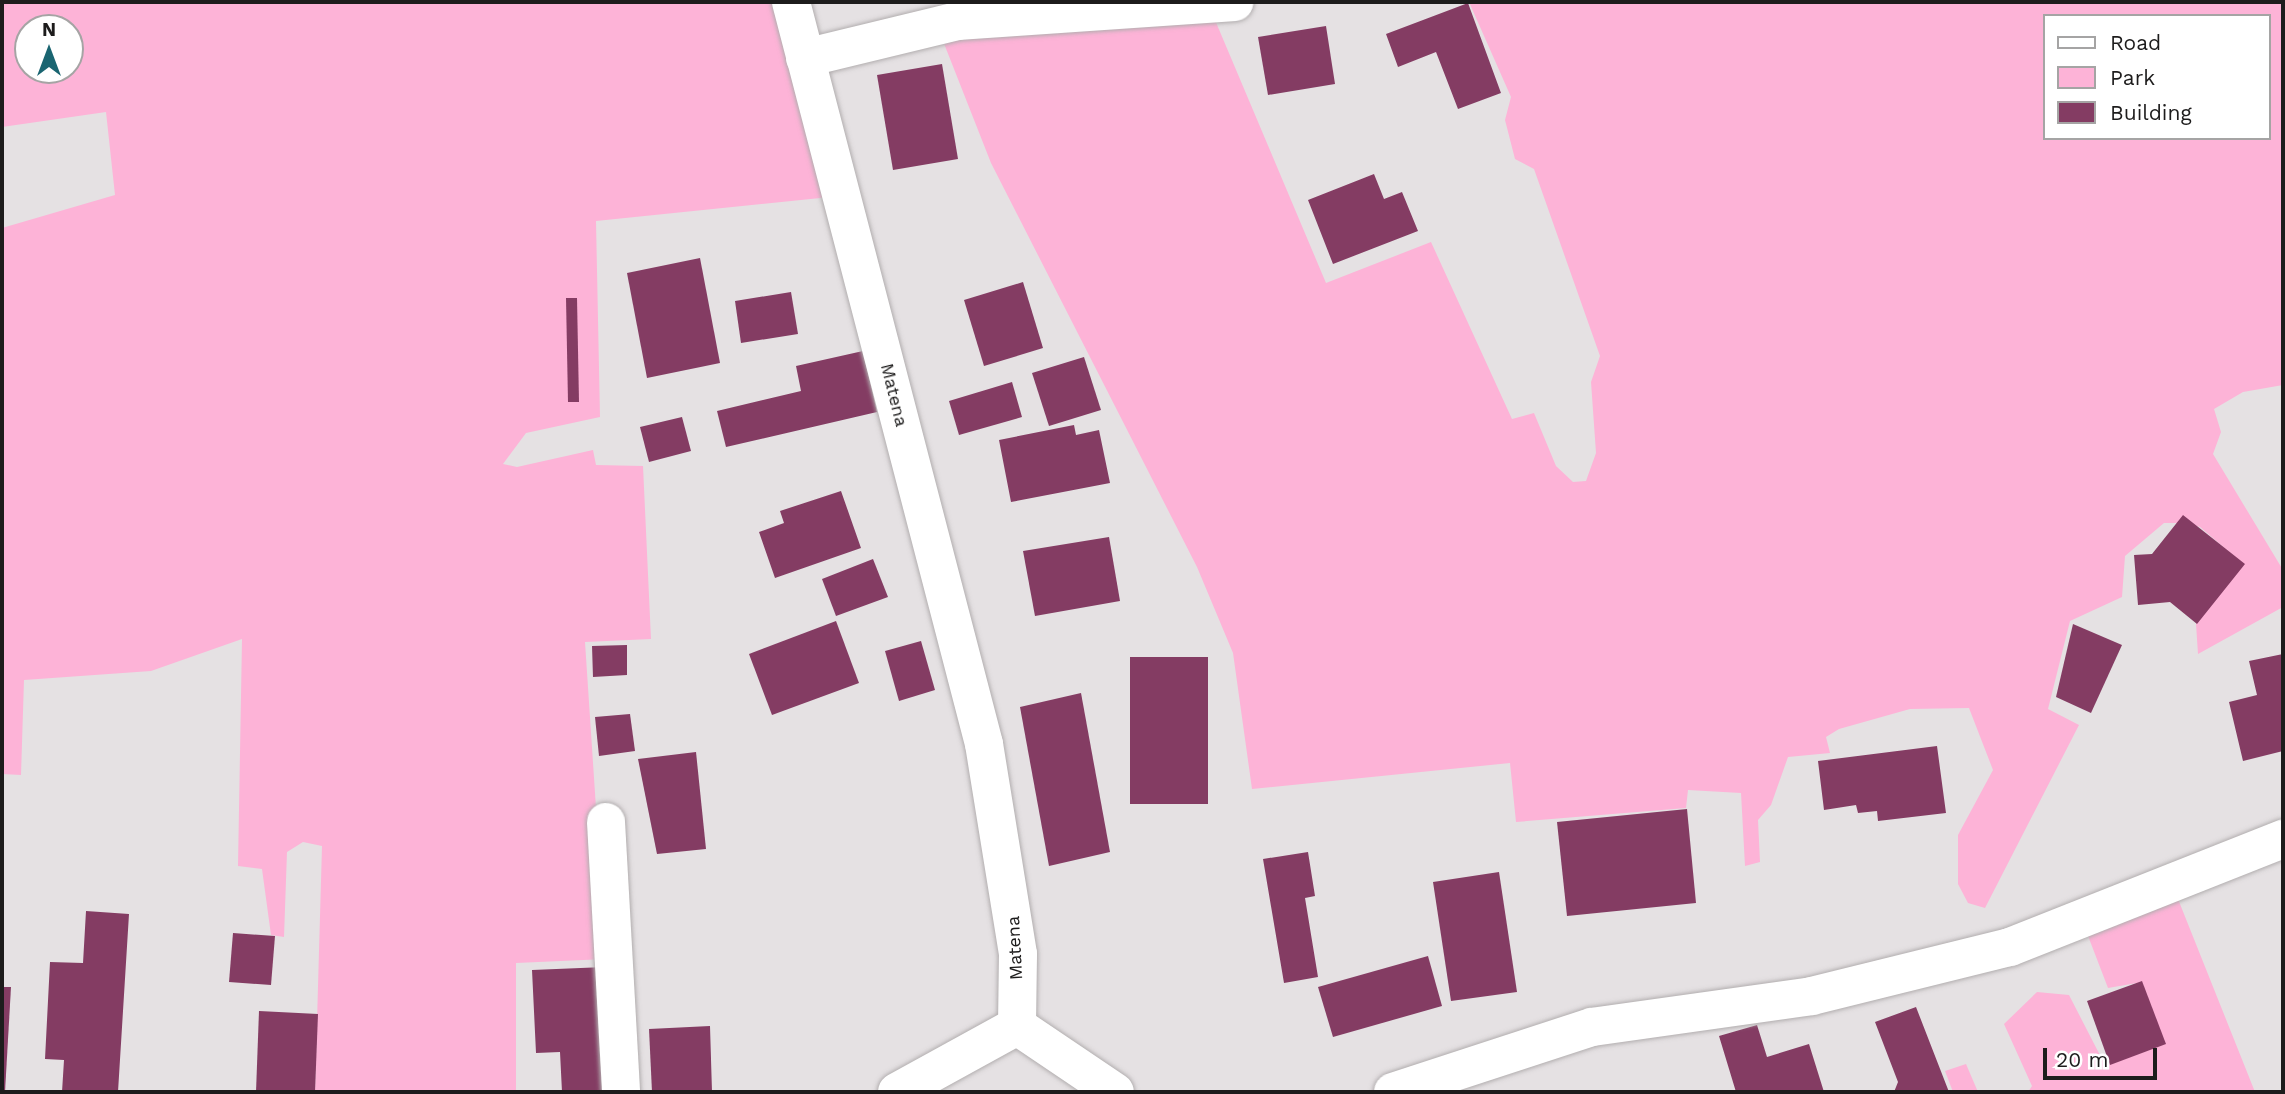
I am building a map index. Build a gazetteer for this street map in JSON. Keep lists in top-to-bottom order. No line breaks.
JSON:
{"streets":{"street":["Matena"]},"legend":["Road","Park","Building"],"scale_bar":"20 m","north":"top"}
